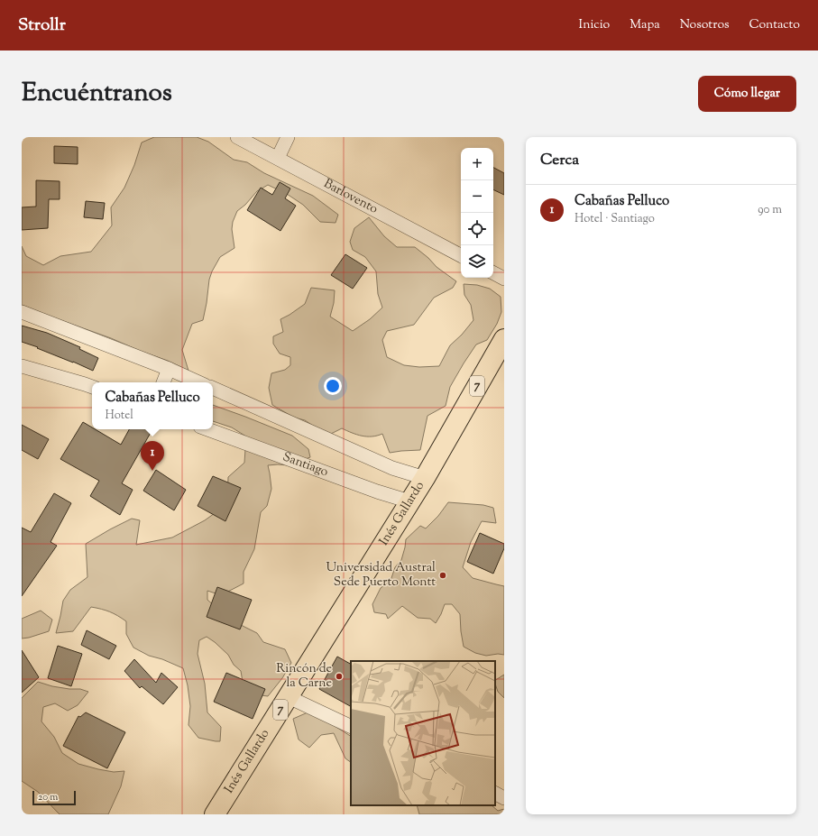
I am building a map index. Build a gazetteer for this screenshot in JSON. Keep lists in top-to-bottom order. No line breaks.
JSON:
{"streets":{"highway":["7","Inés Gallardo"],"street":["Barlovento","Santiago"]},"crossings":[["Santiago","Inés Gallardo"]],"places":["Universidad Austral Sede Puerto Montt","Rincón de la Carne"],"scale_bar":"20 m","page":{"header":"Strollr","nav":["Inicio","Mapa","Nosotros","Contacto"],"title":"Encuéntranos","buttons":"Cómo llegar","heading":"Cerca","map_buttons":["+","−"],"list":[{"mark":"1","name":"Cabañas Pelluco","note":"Hotel · Santiago","value":"90 m"}],"popup":["Cabañas Pelluco","Hotel"],"pins":"1","scale":"20 m"}}
